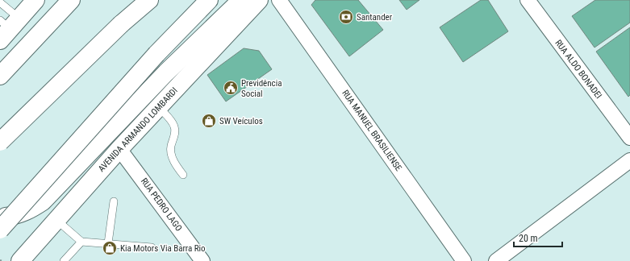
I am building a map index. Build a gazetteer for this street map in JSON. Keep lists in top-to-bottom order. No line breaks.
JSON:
{"streets":{"main road":["AVENIDA ARMANDO LOMBARDI"],"street":["RUA ALDO BONADEI","RUA MANUEL BRASILIENSE","RUA PEDRO LAGO"]},"crossings":[["AVENIDA ARMANDO LOMBARDI","RUA PEDRO LAGO"]],"places":{"bank":["Santander"],"public building":["Previdência Social"],"shop":["SW Veículos","Kia Motors Via Barra Rio"]},"scale_bar":"20 m"}
